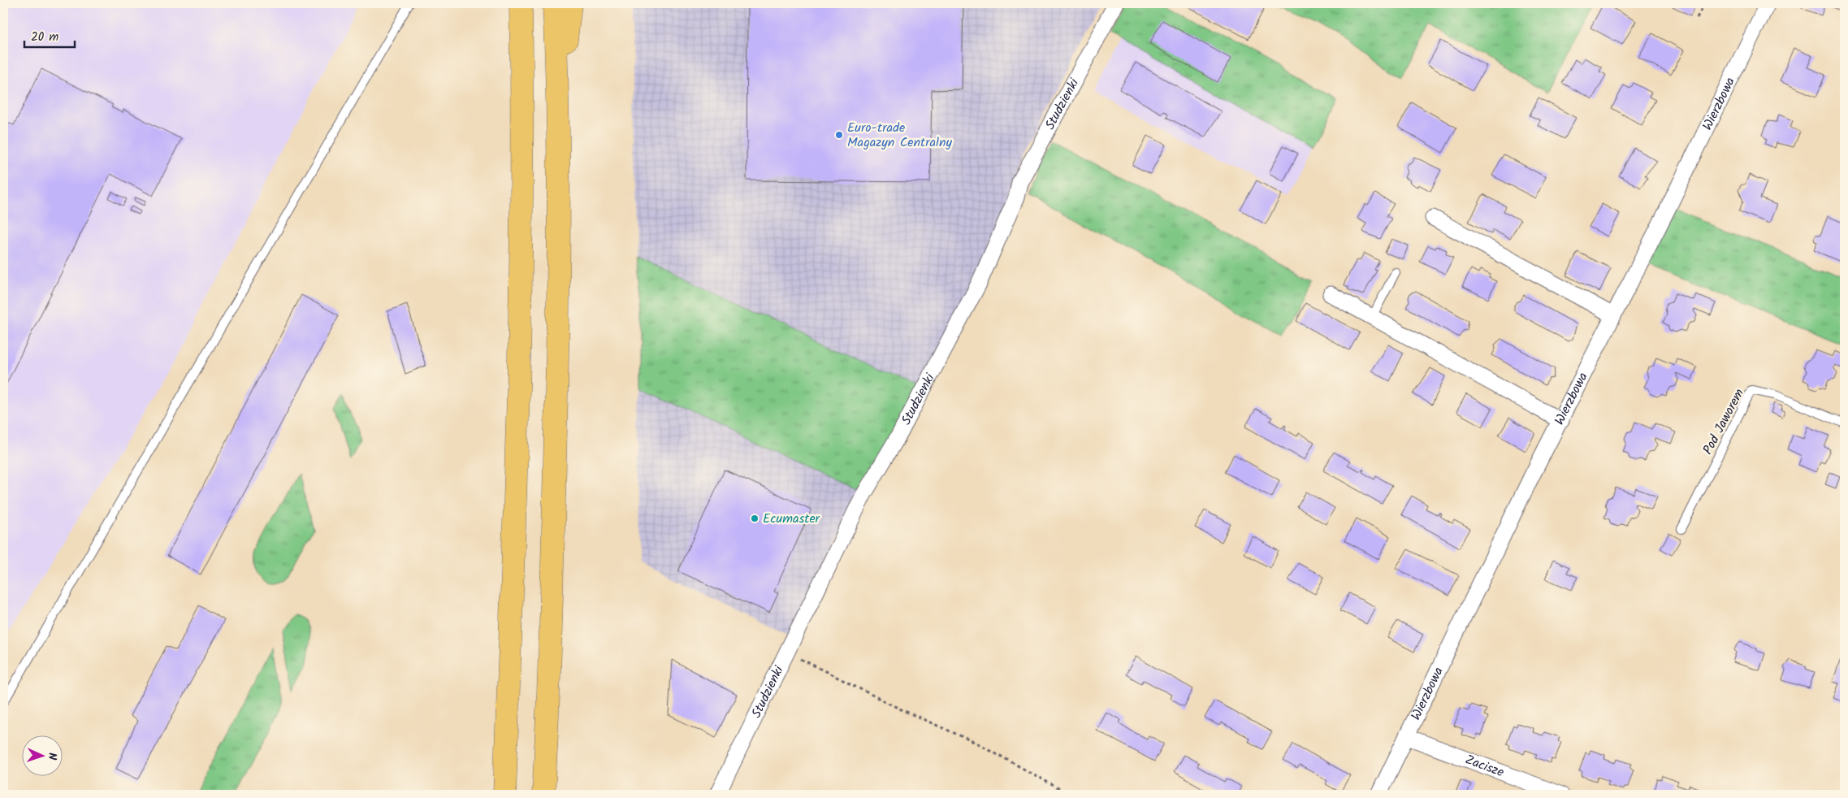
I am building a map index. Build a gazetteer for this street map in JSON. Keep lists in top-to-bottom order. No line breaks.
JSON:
{"streets":{"street":["Studzienki","Wierzbowa","Zacisze"],"lane":["Pod Jaworem"]},"crossings":[["Wierzbowa","Zacisze"]],"places":["Euro-trade Magazyn Centralny","Ecumaster"],"scale_bar":"20 m","north":"right"}
